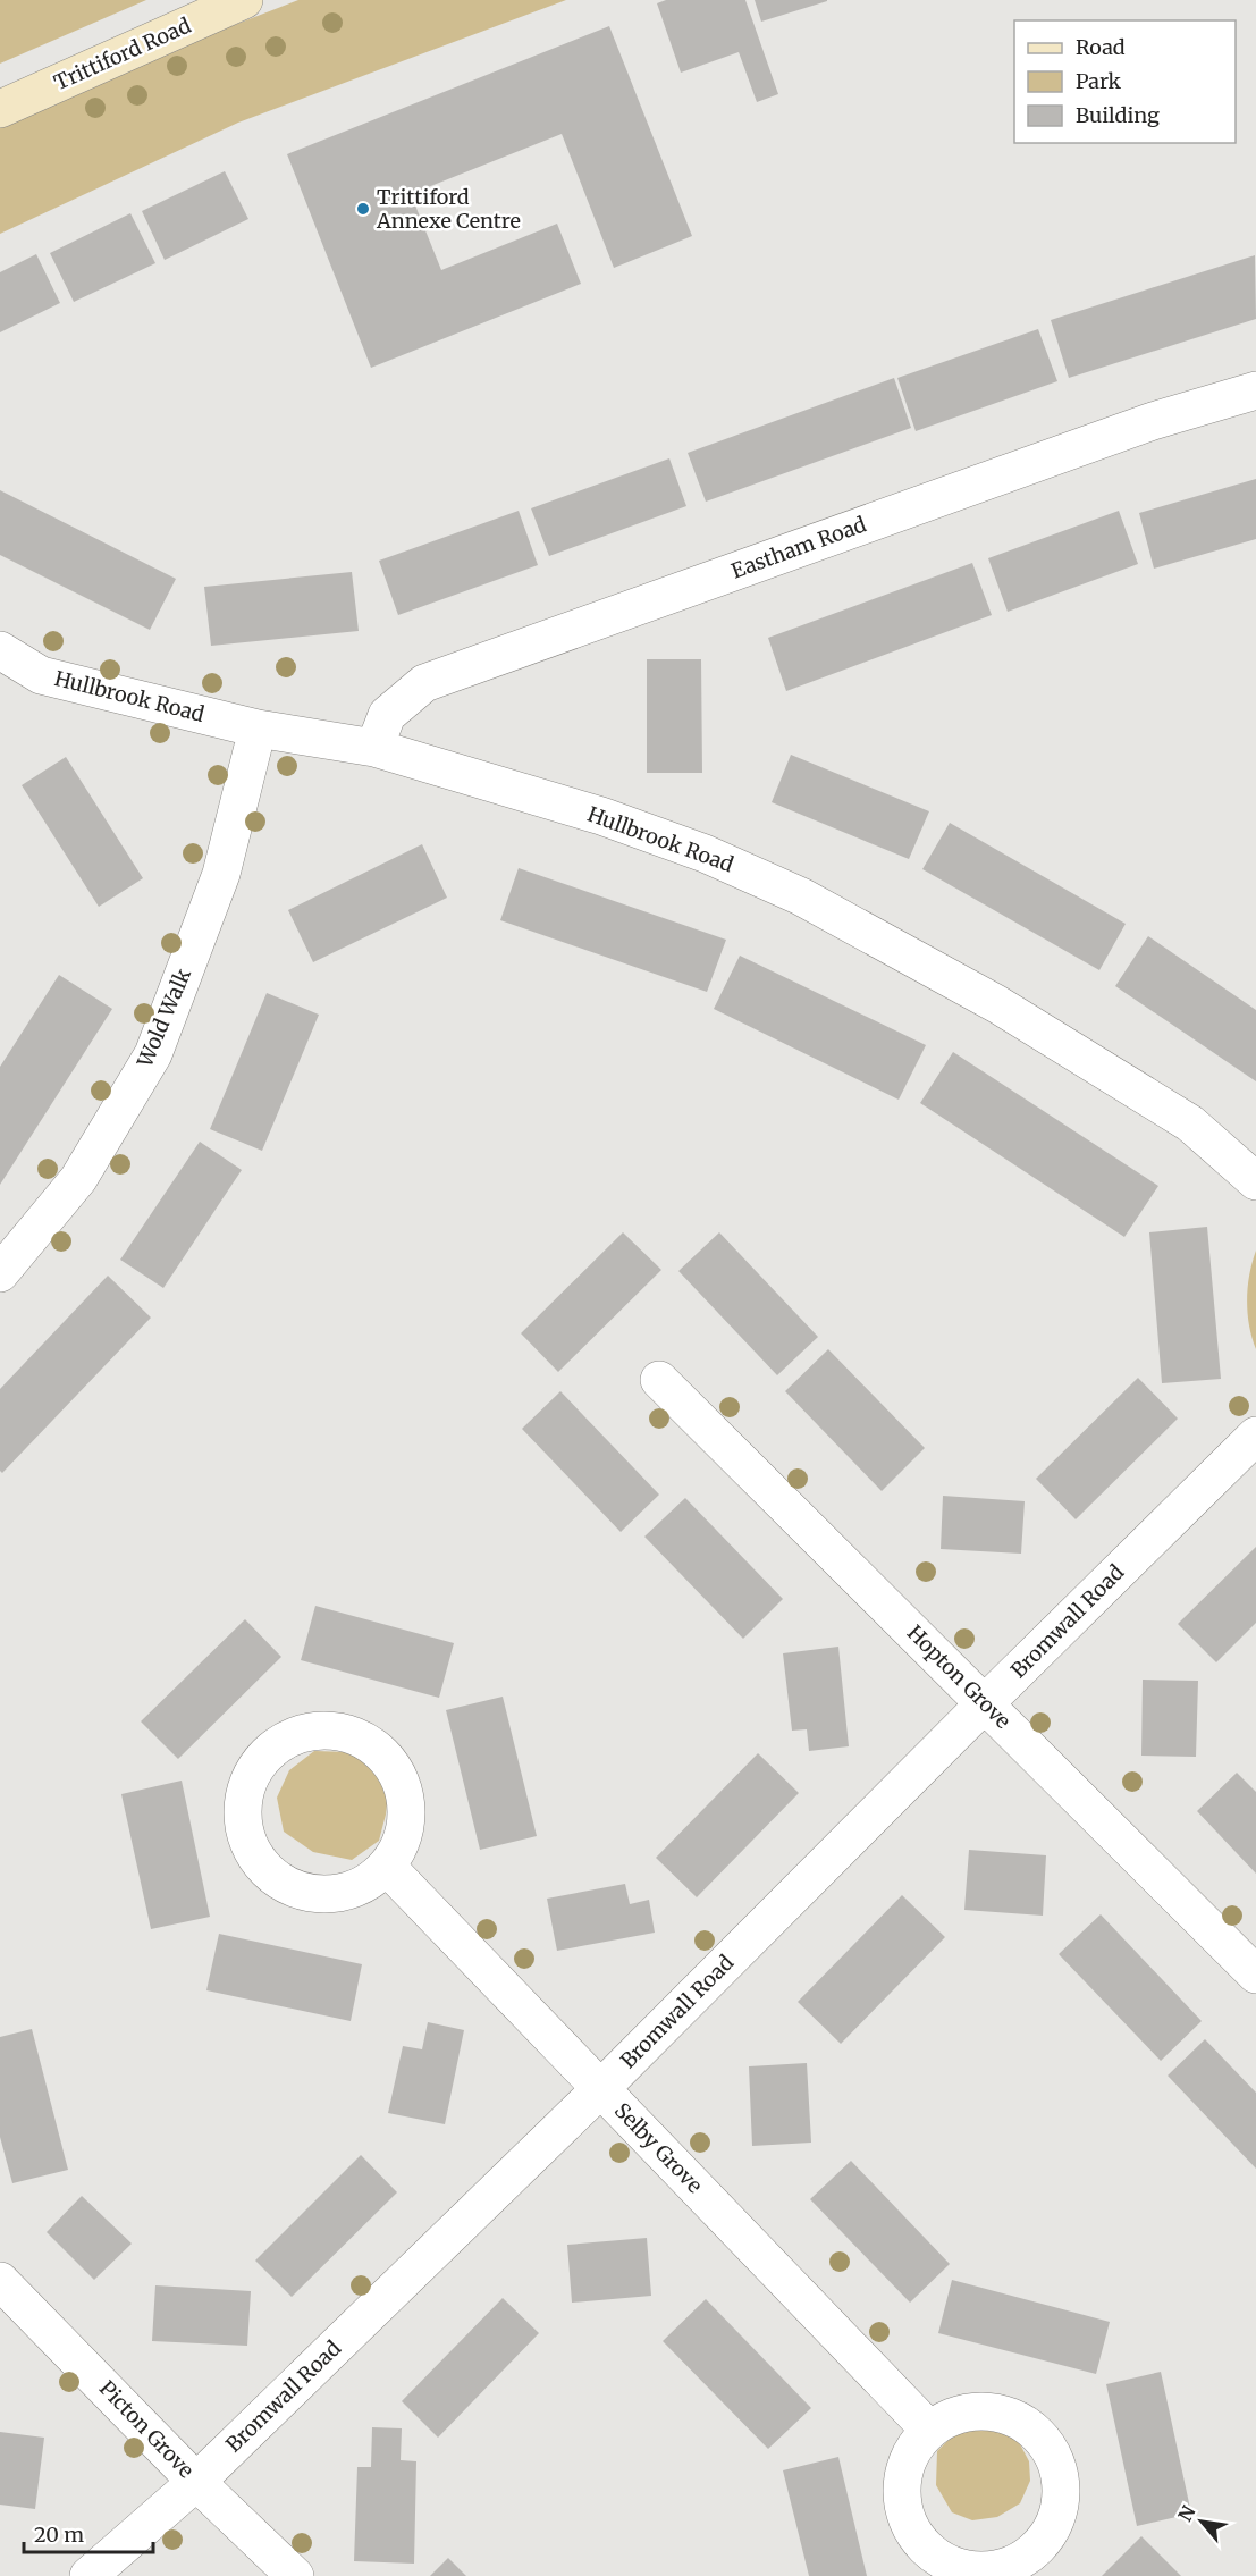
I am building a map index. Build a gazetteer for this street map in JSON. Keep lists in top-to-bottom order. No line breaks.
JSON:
{"streets":{"street":["Trittiford Road","Eastham Road","Hullbrook Road","Wold Walk","Bromwall Road","Hopton Grove","Selby Grove","Picton Grove"]},"crossings":[["Eastham Road","Hullbrook Road"],["Hullbrook Road","Wold Walk"],["Bromwall Road","Hopton Grove"],["Bromwall Road","Selby Grove"],["Bromwall Road","Picton Grove"]],"places":["Trittiford Annexe Centre"],"legend":["Road","Park","Building"],"scale_bar":"20 m","north":"top left"}
